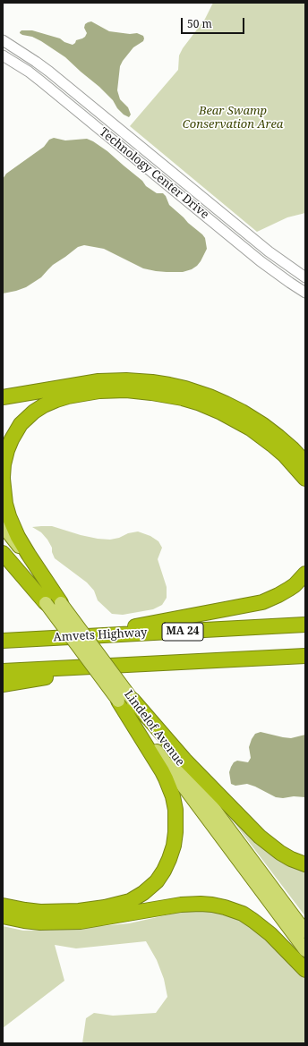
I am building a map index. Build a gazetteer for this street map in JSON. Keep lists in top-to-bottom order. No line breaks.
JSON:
{"streets":{"highway":["MA 24","Amvets Highway"],"main road":["Lindelof Avenue"],"street":["Technology Center Drive"]},"parks":["Bear Swamp Conservation Area"],"scale_bar":"50 m"}
